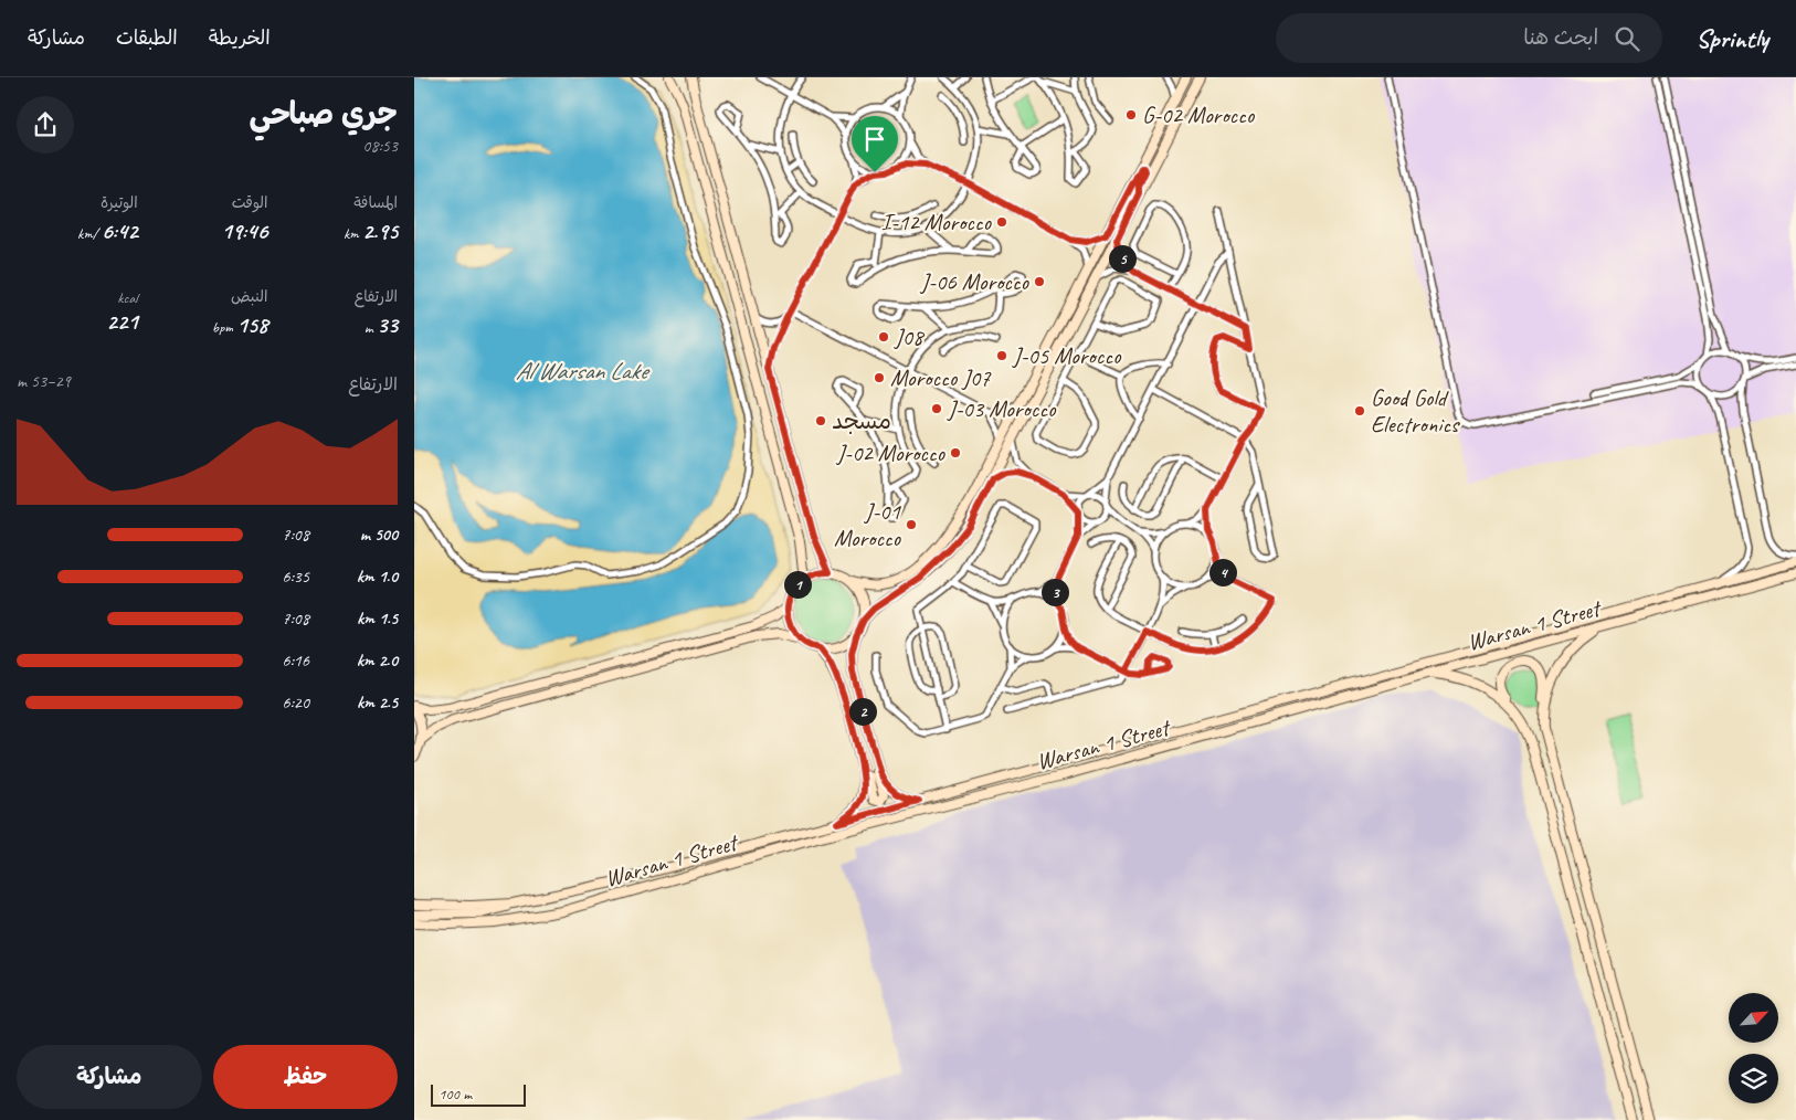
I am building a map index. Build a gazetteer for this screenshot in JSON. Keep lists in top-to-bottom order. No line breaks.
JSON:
{"streets":{"street":["Warsan 1 Street"]},"water":["Al Warsan Lake"],"places":["G-02 Morocco","I-12 Morocco","J-06 Morocco","J08","J-05 Morocco","Morocco J07","J-03 Morocco","Good Gold Electronics","مسجد","J-02 Morocco","J-01 Morocco"],"scale_bar":"100 m","north":"top right","page":{"header":"Sprintly","search":"ابحث هنا","nav":["الخريطة","الطبقات","مشاركة"],"heading":["جري صباحي","08:53"],"stats":[["المسافة","2.95 km"],["الوقت","19:46"],["الوتيرة","6:42 /km"],["الارتفاع","33 m"],["النبض","158 bpm"],["kcal","221"]],"pins":["5","4","1","3","2"],"chart":["الارتفاع","29–53 m"],"list":[{"name":"500 m","note":"7:08"},{"name":"1.0 km","note":"6:35"},{"name":"1.5 km","note":"7:08"},{"name":"2.0 km","note":"6:16"},{"name":"2.5 km","note":"6:20"}],"buttons":["حفظ","مشاركة"],"scale":"100 m"}}
